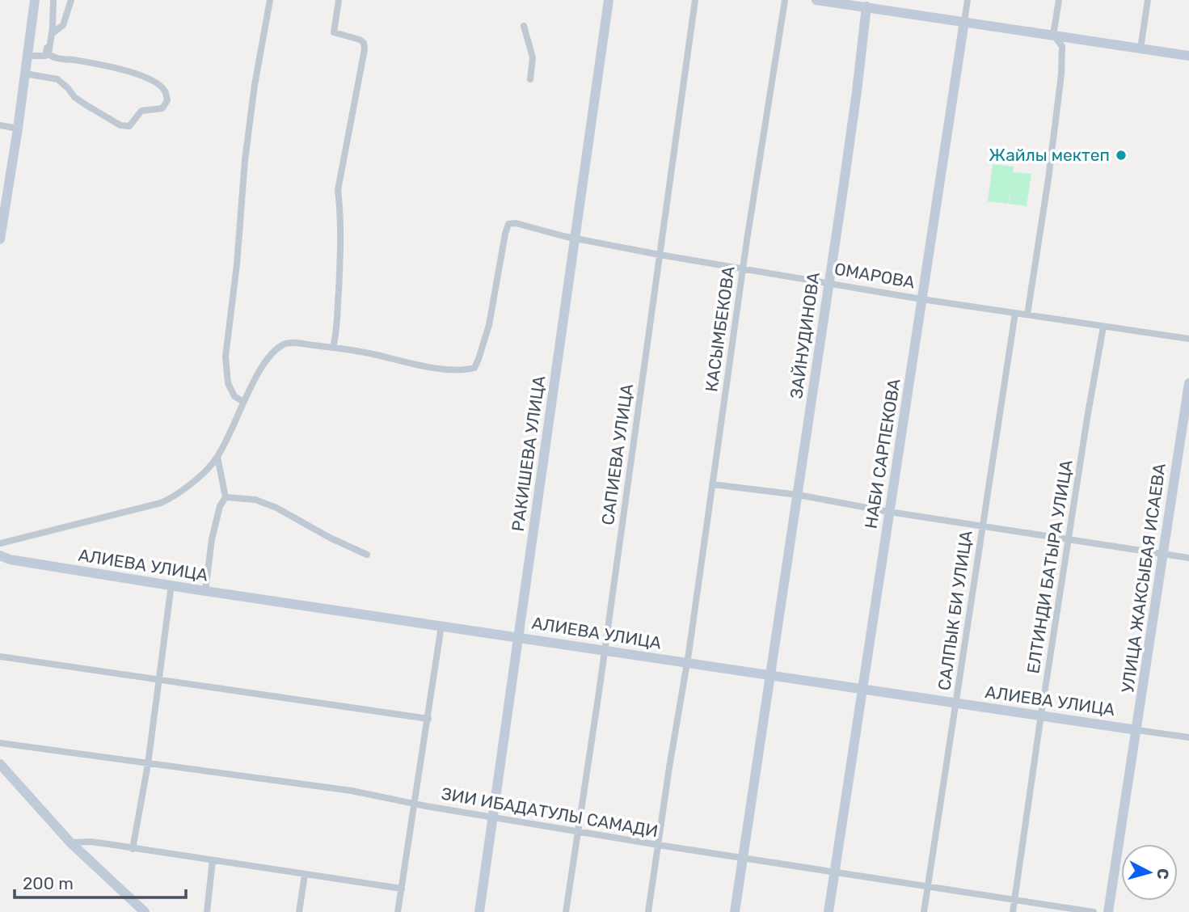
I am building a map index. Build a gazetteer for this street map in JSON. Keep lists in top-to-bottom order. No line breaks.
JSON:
{"streets":{"street":["ОМАРОВА","КАСЫМБЕКОВА","ЗАЙНУДИНОВА","РАКИШЕВА УЛИЦА","НАБИ САРПЕКОВА","САПИЕВА УЛИЦА","АЛИЕВА УЛИЦА","ЕЛТИНДИ БАТЫРА УЛИЦА","УЛИЦА ЖАКСЫБАЯ ИСАЕВА","САЛПЫК БИ УЛИЦА","ЗИИ ИБАДАТУЛЫ САМАДИ"]},"crossings":[["ОМАРОВА","КАСЫМБЕКОВА"],["ОМАРОВА","ЗАЙНУДИНОВА"],["ОМАРОВА","РАКИШЕВА УЛИЦА"],["ОМАРОВА","НАБИ САРПЕКОВА"],["ОМАРОВА","САПИЕВА УЛИЦА"],["ОМАРОВА","ЕЛТИНДИ БАТЫРА УЛИЦА"],["ОМАРОВА","САЛПЫК БИ УЛИЦА"],["КАСЫМБЕКОВА","АЛИЕВА УЛИЦА"],["КАСЫМБЕКОВА","ЗИИ ИБАДАТУЛЫ САМАДИ"],["ЗАЙНУДИНОВА","АЛИЕВА УЛИЦА"],["ЗАЙНУДИНОВА","ЗИИ ИБАДАТУЛЫ САМАДИ"],["РАКИШЕВА УЛИЦА","АЛИЕВА УЛИЦА"],["РАКИШЕВА УЛИЦА","ЗИИ ИБАДАТУЛЫ САМАДИ"],["НАБИ САРПЕКОВА","АЛИЕВА УЛИЦА"],["НАБИ САРПЕКОВА","ЗИИ ИБАДАТУЛЫ САМАДИ"],["САПИЕВА УЛИЦА","АЛИЕВА УЛИЦА"],["САПИЕВА УЛИЦА","ЗИИ ИБАДАТУЛЫ САМАДИ"],["АЛИЕВА УЛИЦА","ЕЛТИНДИ БАТЫРА УЛИЦА"],["АЛИЕВА УЛИЦА","УЛИЦА ЖАКСЫБАЯ ИСАЕВА"],["АЛИЕВА УЛИЦА","САЛПЫК БИ УЛИЦА"],["ЕЛТИНДИ БАТЫРА УЛИЦА","ЗИИ ИБАДАТУЛЫ САМАДИ"],["САЛПЫК БИ УЛИЦА","ЗИИ ИБАДАТУЛЫ САМАДИ"]],"places":["Жайлы мектеп"],"scale_bar":"200 m","north":"right"}
